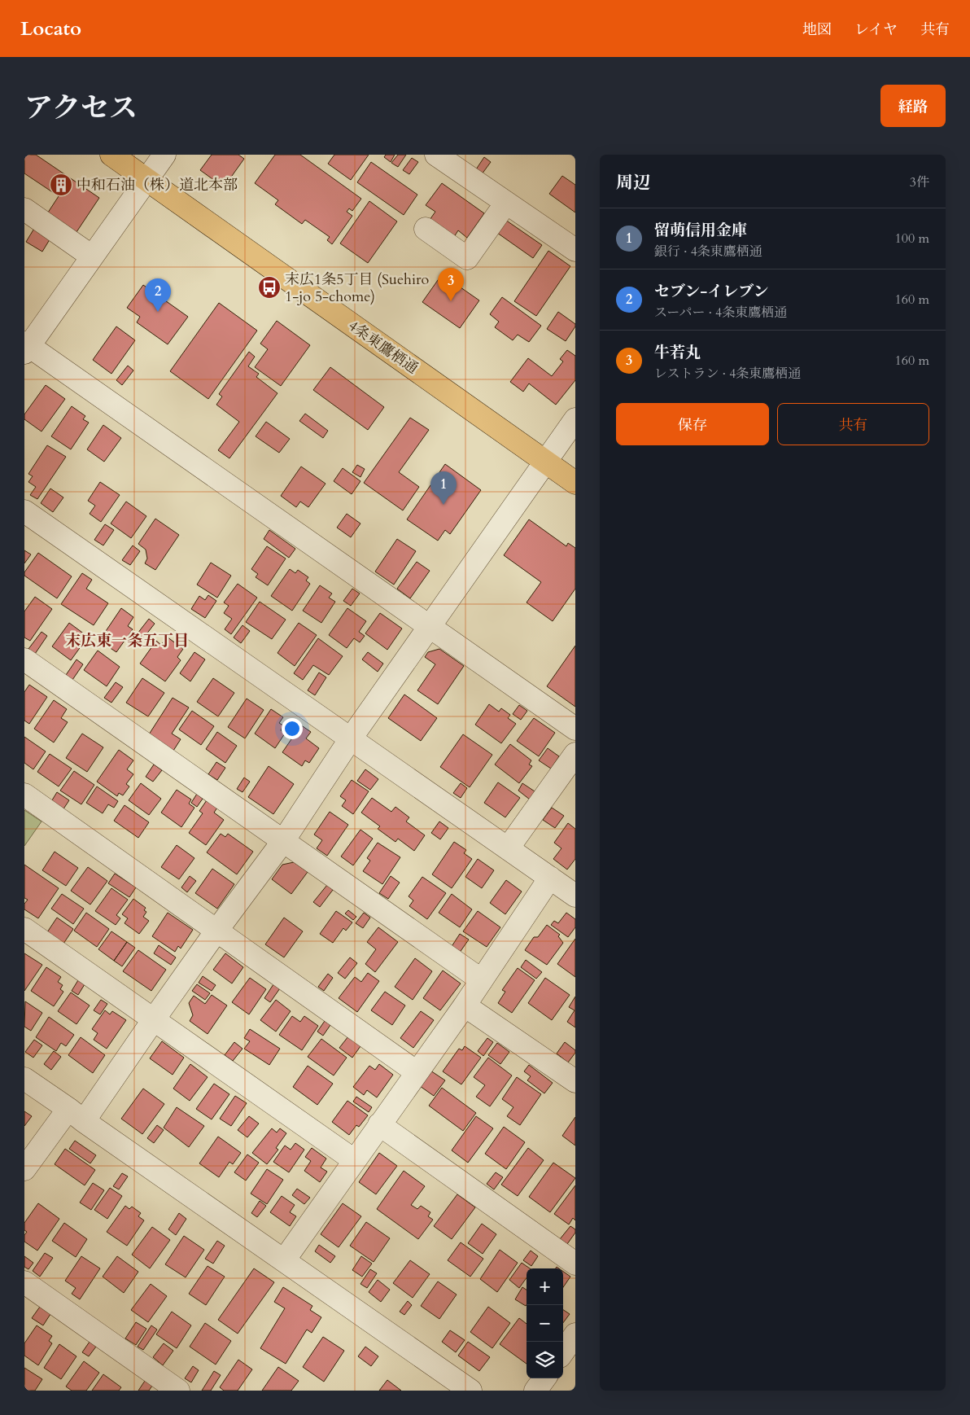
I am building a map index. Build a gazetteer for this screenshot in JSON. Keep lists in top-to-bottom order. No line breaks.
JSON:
{"streets":{"highway":["4条東鷹栖通"]},"districts":["末広東一条五丁目"],"places":{"building":["中和石油（株）道北本部"],"bus stop":["末広1条5丁目 (Suehiro 1-jo 5-chome)"]},"page":{"header":"Locato","nav":["地図","レイヤ","共有"],"title":"アクセス","buttons":["経路",["保存","共有"]],"heading":["周辺","3件"],"list":[{"mark":"1","name":"留萌信用金庫","note":"銀行 · 4条東鷹栖通","value":"100 m"},{"mark":"2","name":"セブン-イレブン","note":"スーパー · 4条東鷹栖通","value":"160 m"},{"mark":"3","name":"牛若丸","note":"レストラン · 4条東鷹栖通","value":"160 m"}],"pins":["3","2","1"],"map_buttons":["+","−"]}}
